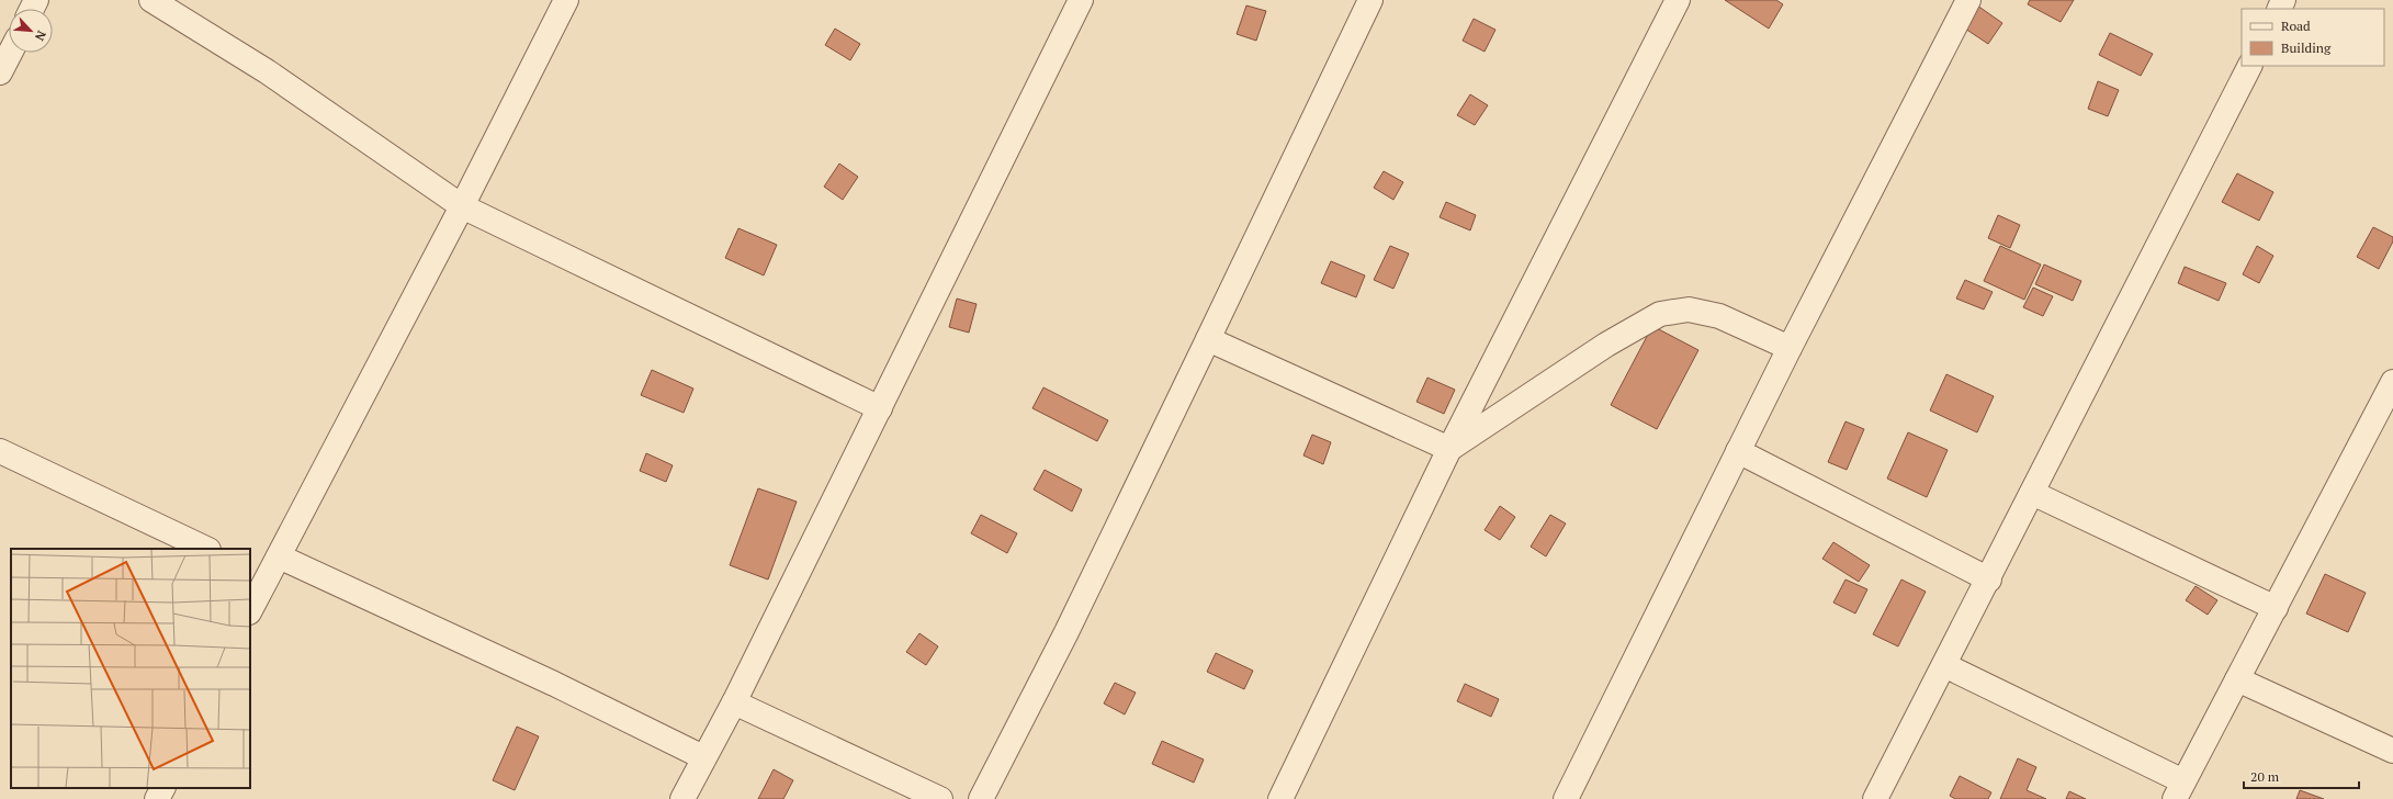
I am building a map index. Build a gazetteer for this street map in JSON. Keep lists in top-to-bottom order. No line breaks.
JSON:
{"legend":["Road","Building"],"scale_bar":"20 m","north":"bottom right"}
